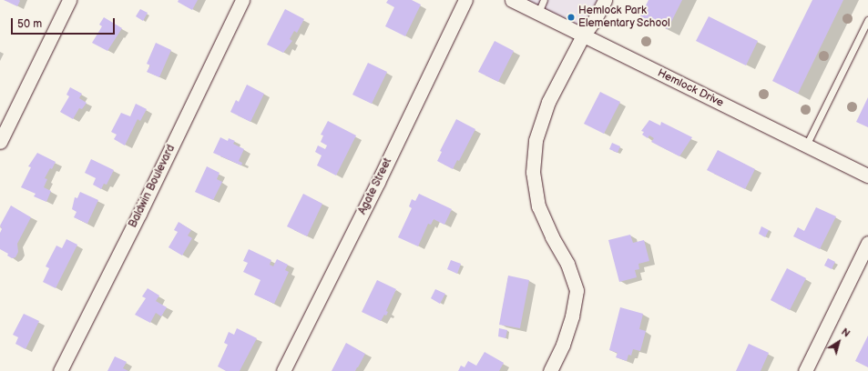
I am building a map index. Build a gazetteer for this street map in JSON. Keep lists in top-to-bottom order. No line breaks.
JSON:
{"streets":{"street":["Hemlock Drive","Baldwin Boulevard","Agate Street"]},"places":["Hemlock Park Elementary School"],"scale_bar":"50 m","north":"top right"}
